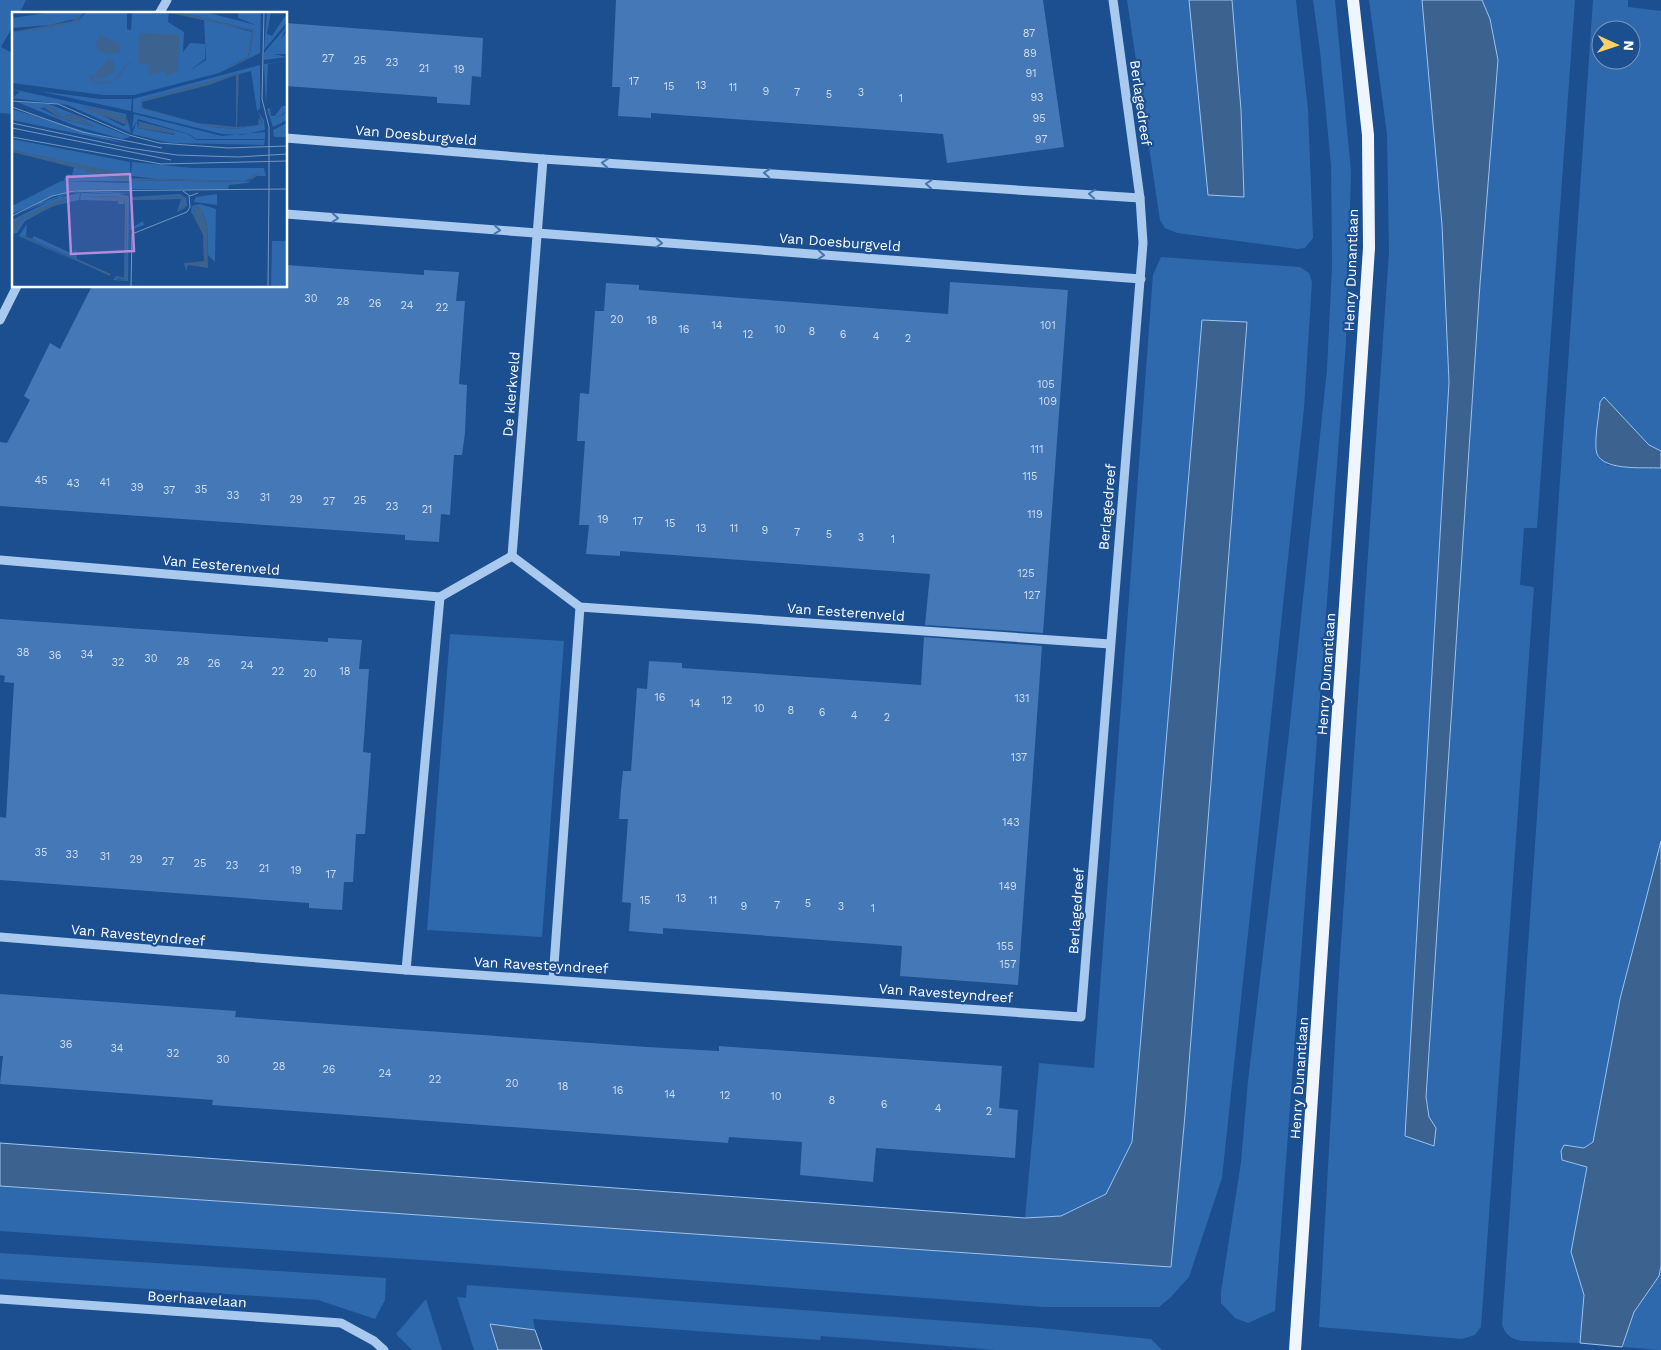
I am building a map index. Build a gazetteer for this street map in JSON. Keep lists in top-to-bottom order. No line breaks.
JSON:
{"streets":{"main road":["Henry Dunantlaan"],"street":["Berlagedreef","Van Doesburgveld","De klerkveld","Van Eesterenveld","Van Ravesteyndreef","Boerhaavelaan"]},"crossings":[["Berlagedreef","Van Doesburgveld"],["Berlagedreef","Van Eesterenveld"],["Berlagedreef","Van Ravesteyndreef"],["Van Doesburgveld","De klerkveld"]],"house_numbers":["87","89","27","25","23","21","19","91","17","13","15","11","9","7","3","5","93","1","95","97","30","28","26","24","22","20","18","14","101","16","10","8","12","6","4","2","105","109","111","115","45","41","43","39","35","37","33","31","29","25","27","23","21","119","19","17","15","13","11","9","7","5","3","1","125","127","38","34","36","30","28","32","26","24","22","18","20","16","131","12","14","10","8","6","4","2","137","143","35","33","31","29","27","25","23","21","19","17","149","13","15","11","5","7","9","3","1","155","157","36","34","32","30","28","26","24","22","20","18","16","14","12","10","8","6","4","2"],"north":"right"}
